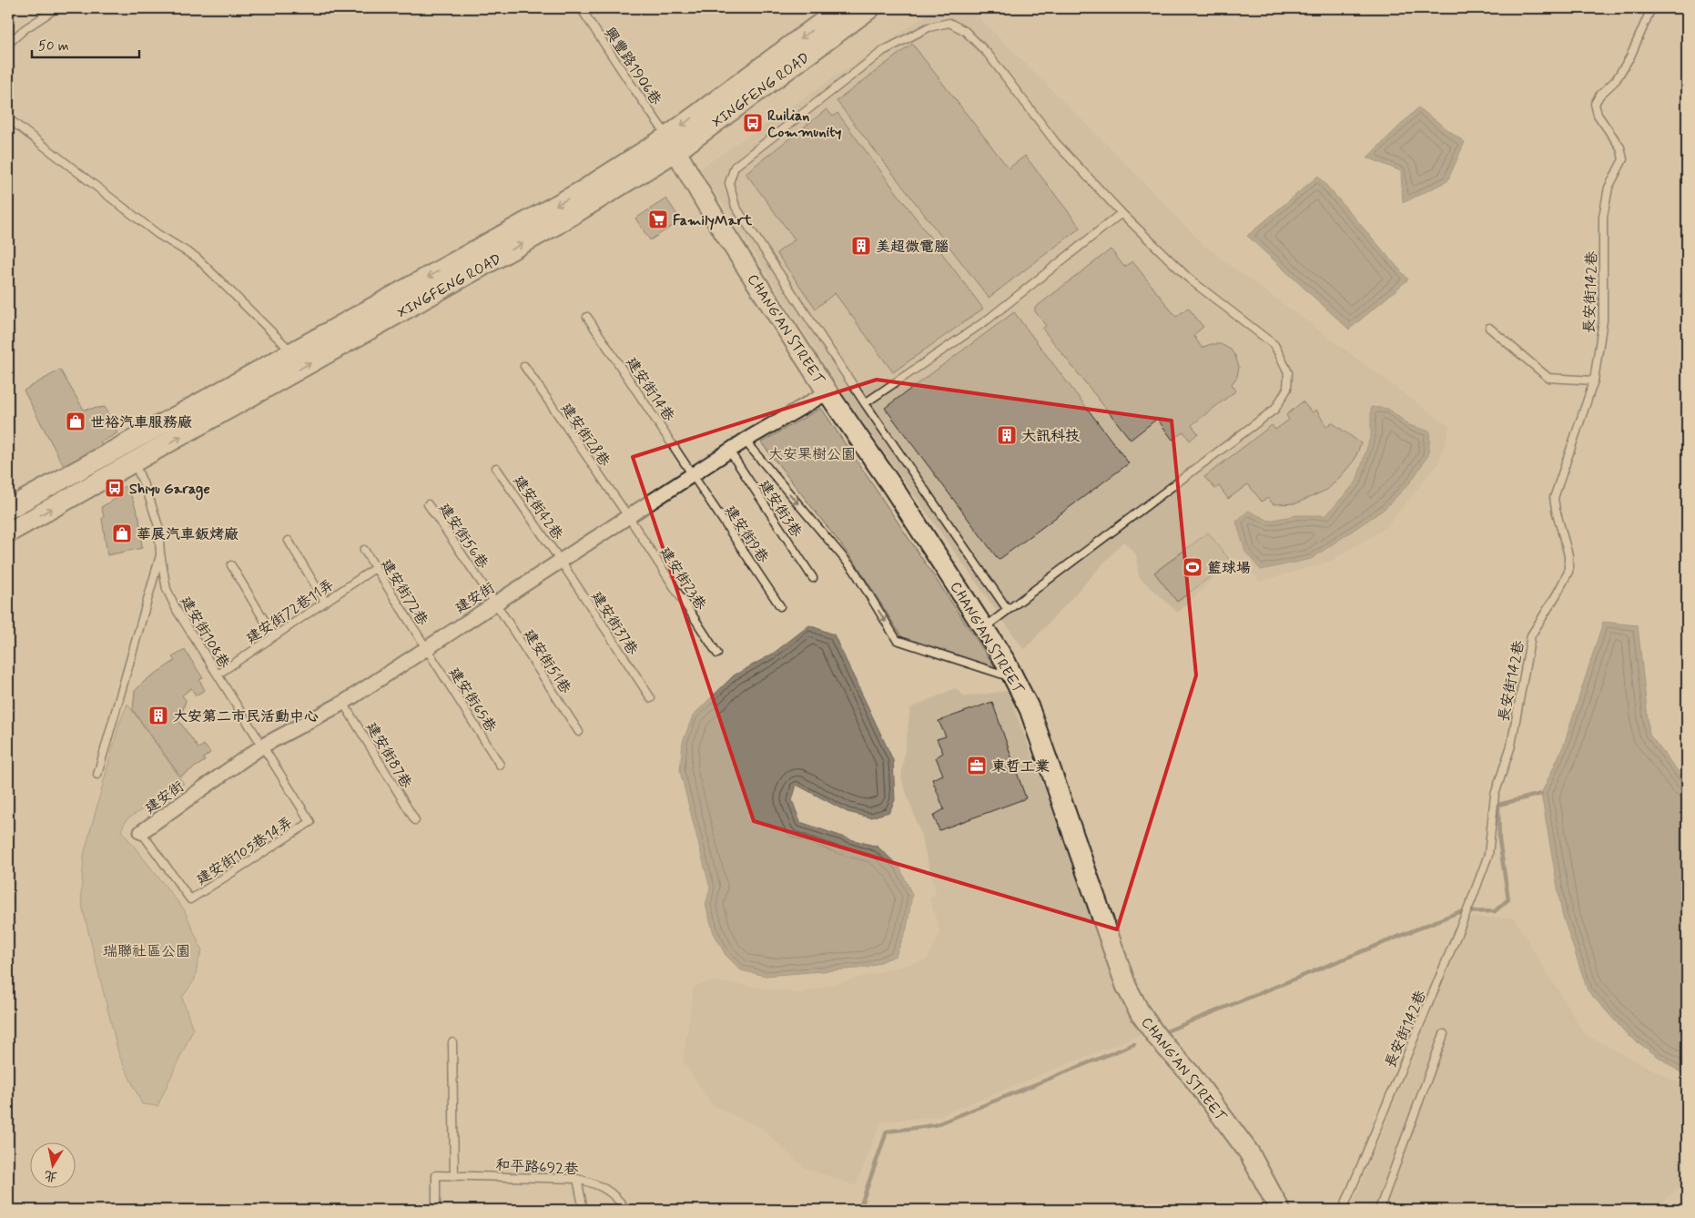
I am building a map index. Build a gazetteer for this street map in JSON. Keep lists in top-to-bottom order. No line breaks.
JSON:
{"streets":{"main road":["XINGFENG ROAD","CHANG'AN STREET"],"street":["建安街"],"lane":["興豐路1906巷","長安街142巷","建安街14巷","建安街28巷","建安街42巷","建安街3巷","建安街9巷","建安街56巷","建安街23巷","建安街72巷","建安街72巷11弄","建安街37巷","建安街108巷","建安街51巷","建安街65巷","建安街87巷","建安街105巷14弄","和平路692巷"]},"crossings":[["興豐路1906巷","XINGFENG ROAD"],["興豐路1906巷","CHANG'AN STREET"],["XINGFENG ROAD","CHANG'AN STREET"],["XINGFENG ROAD","建安街108巷"],["CHANG'AN STREET","建安街"],["建安街14巷","建安街9巷"],["建安街14巷","建安街"],["建安街28巷","建安街23巷"],["建安街28巷","建安街"],["建安街42巷","建安街"],["建安街42巷","建安街37巷"],["建安街3巷","建安街"],["建安街9巷","建安街"],["建安街56巷","建安街"],["建安街56巷","建安街51巷"],["建安街23巷","建安街"],["建安街72巷","建安街"],["建安街72巷","建安街72巷11弄"],["建安街72巷","建安街65巷"],["建安街","建安街37巷"],["建安街","建安街108巷"],["建安街","建安街51巷"],["建安街","建安街65巷"],["建安街","建安街87巷"],["建安街","建安街105巷14弄"],["建安街72巷11弄","建安街108巷"],["建安街108巷","建安街105巷14弄"]],"parks":["大安果樹公園","瑞聯社區公園"],"places":{"bus stop":["Ruilian Community","Shiyu Garage"],"supermarket":["FamilyMart"],"building":["美超微電腦","大訊科技","大安第二市民活動中心"],"shop":["世裕汽車服務廠","華展汽車鈑烤廠"],"sports":["籃球場"],"office":["東哲工業"]},"scale_bar":"50 m","north":"bottom"}
